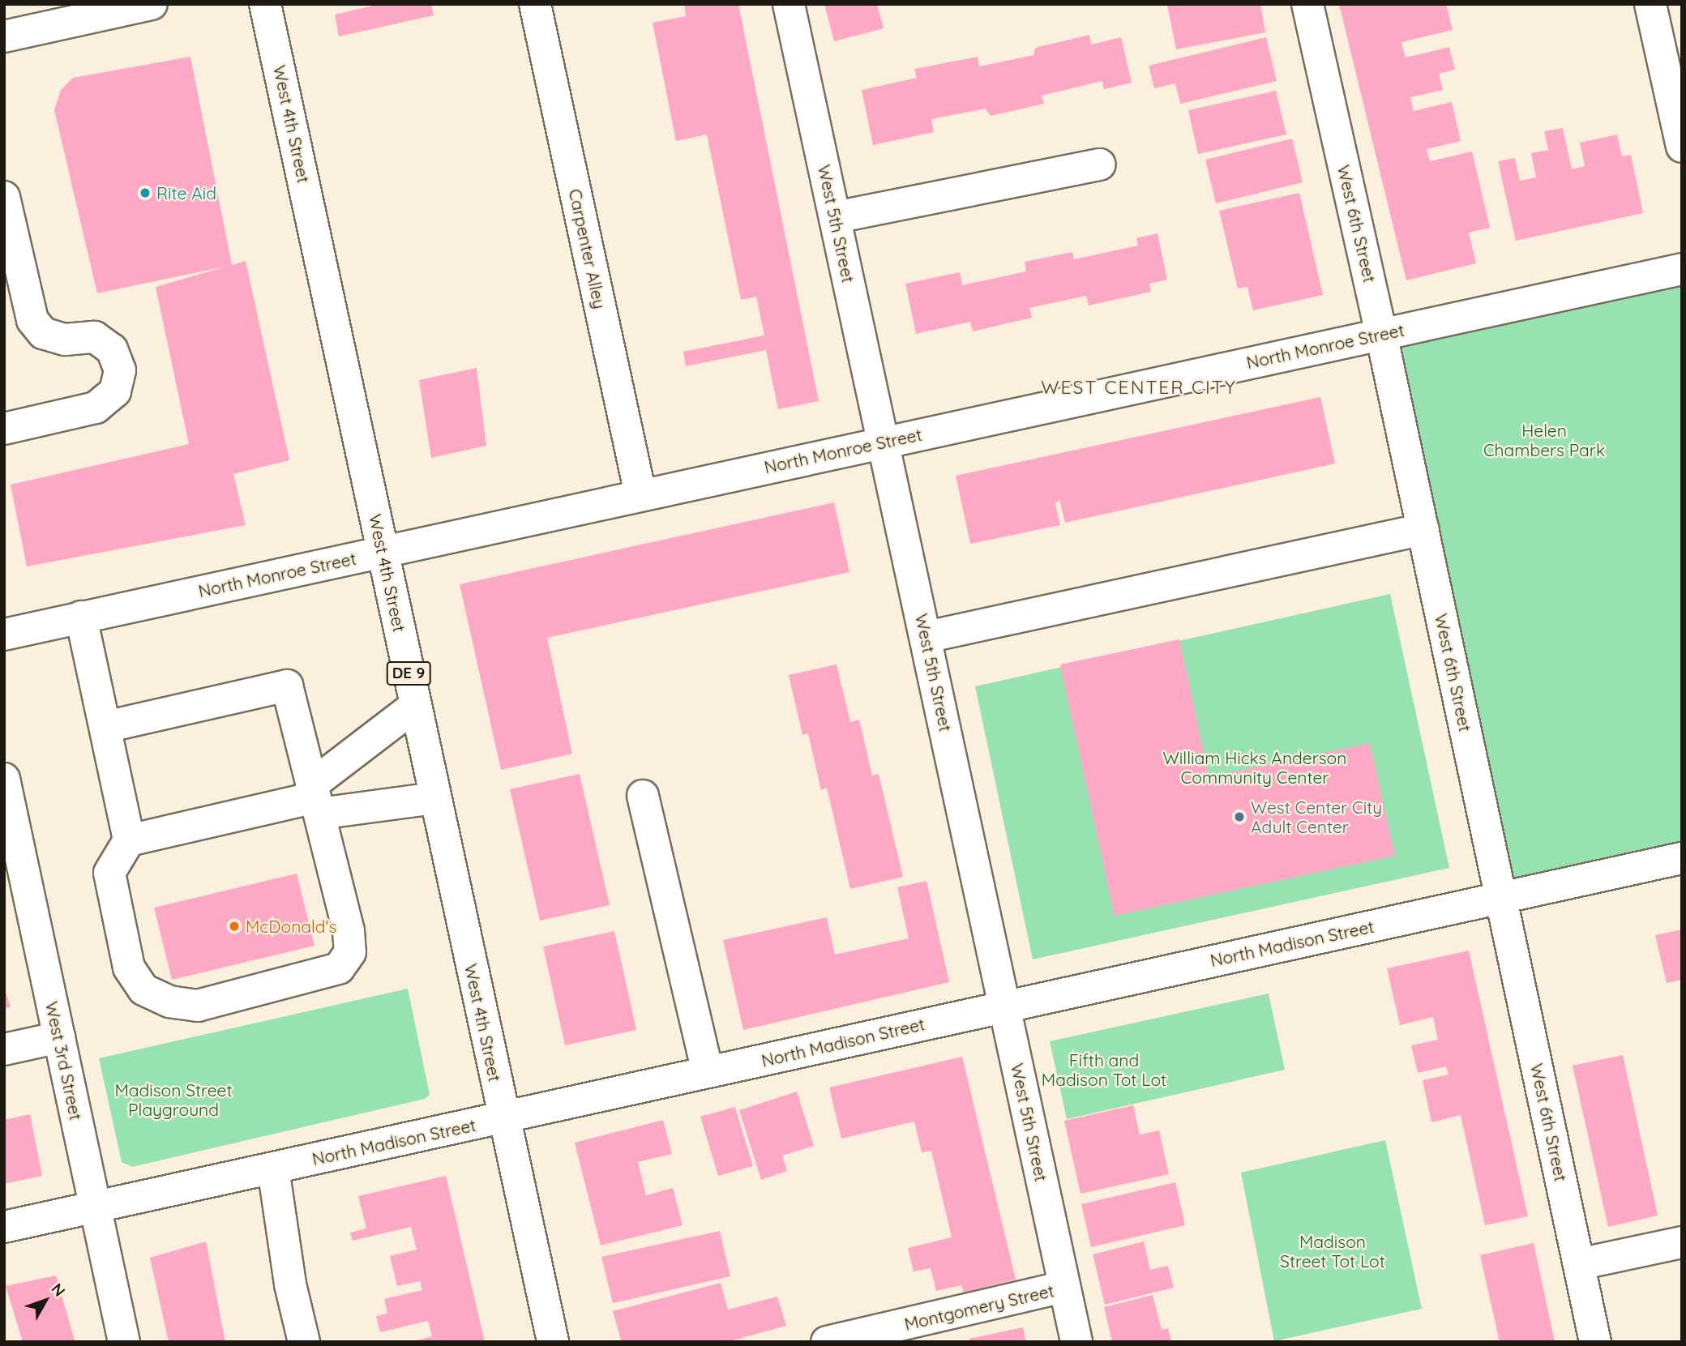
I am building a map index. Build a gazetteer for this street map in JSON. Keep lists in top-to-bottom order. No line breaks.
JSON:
{"streets":{"street":["West 4th Street","West 5th Street","West 6th Street","Carpenter Alley","North Monroe Street","DE 9","North Madison Street","West 3rd Street","Montgomery Street"]},"crossings":[["West 4th Street","North Monroe Street"],["West 4th Street","North Madison Street"],["West 5th Street","North Monroe Street"],["West 5th Street","North Madison Street"],["West 5th Street","Montgomery Street"],["West 6th Street","North Monroe Street"],["West 6th Street","North Madison Street"],["Carpenter Alley","North Monroe Street"],["North Madison Street","West 3rd Street"]],"districts":["WEST CENTER CITY"],"parks":["Helen Chambers Park","William Hicks Anderson Community Center","Fifth and Madison Tot Lot","Madison Street Playground","Madison Street Tot Lot"],"places":["Rite Aid","West Center City Adult Center","McDonald's"],"north":"top right"}
